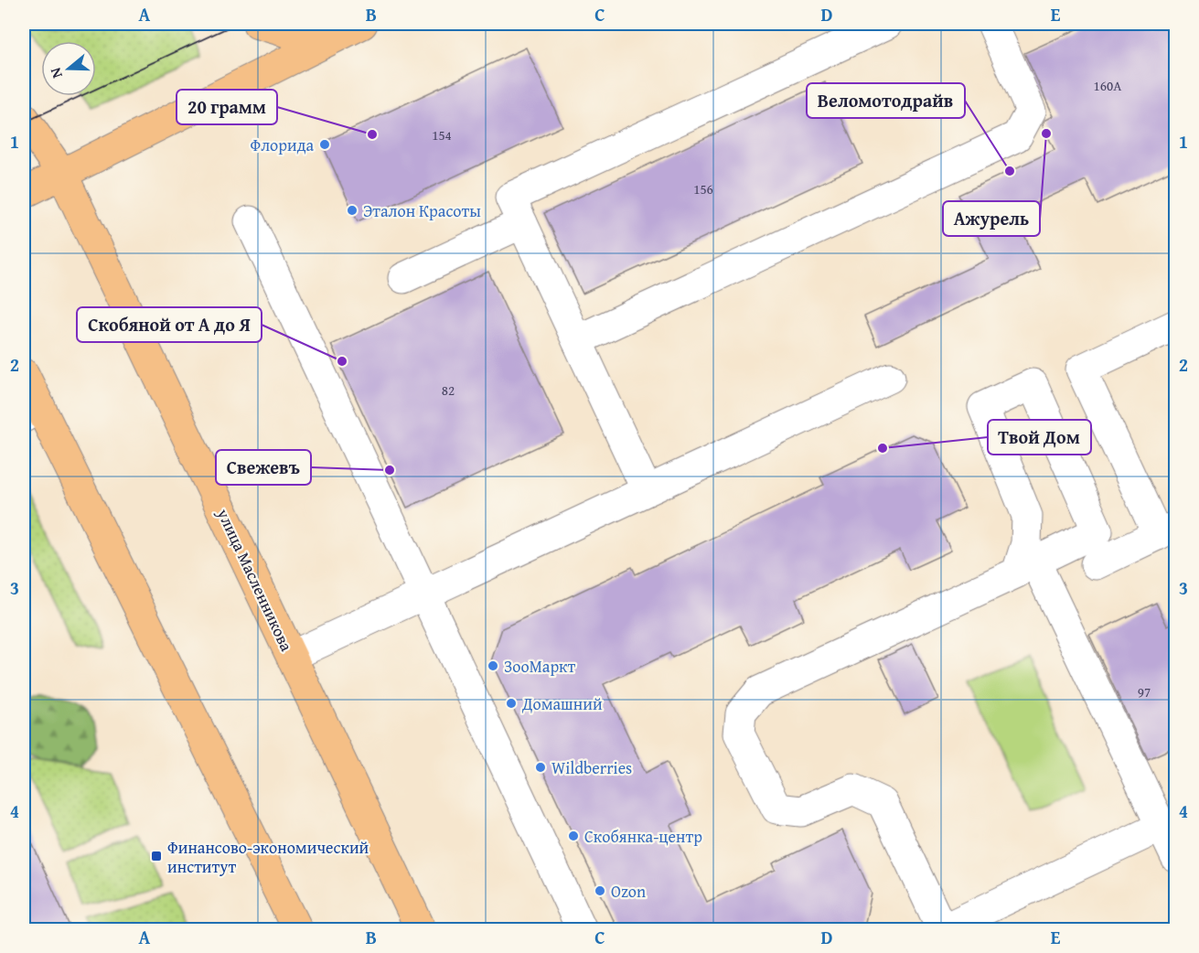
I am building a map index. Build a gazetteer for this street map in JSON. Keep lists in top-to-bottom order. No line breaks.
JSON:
{"streets":{"main road":["улица Масленникова"]},"places":{"other":["Ажурель","20 грамм","Флорида","Веломотодрайв","Эталон Красоты","Скобяной от А до Я","Твой Дом","Свежевъ","ЗооМаркт","Домашний","Wildberries","Скобянка-центр","Ozon"],"transit":["Финансово-экономический институт"]},"house_numbers":["160А","154","156","82","97"],"north":"left","grid":{"columns":["A","B","C","D","E"],"rows":["1","2","3","4"]}}
